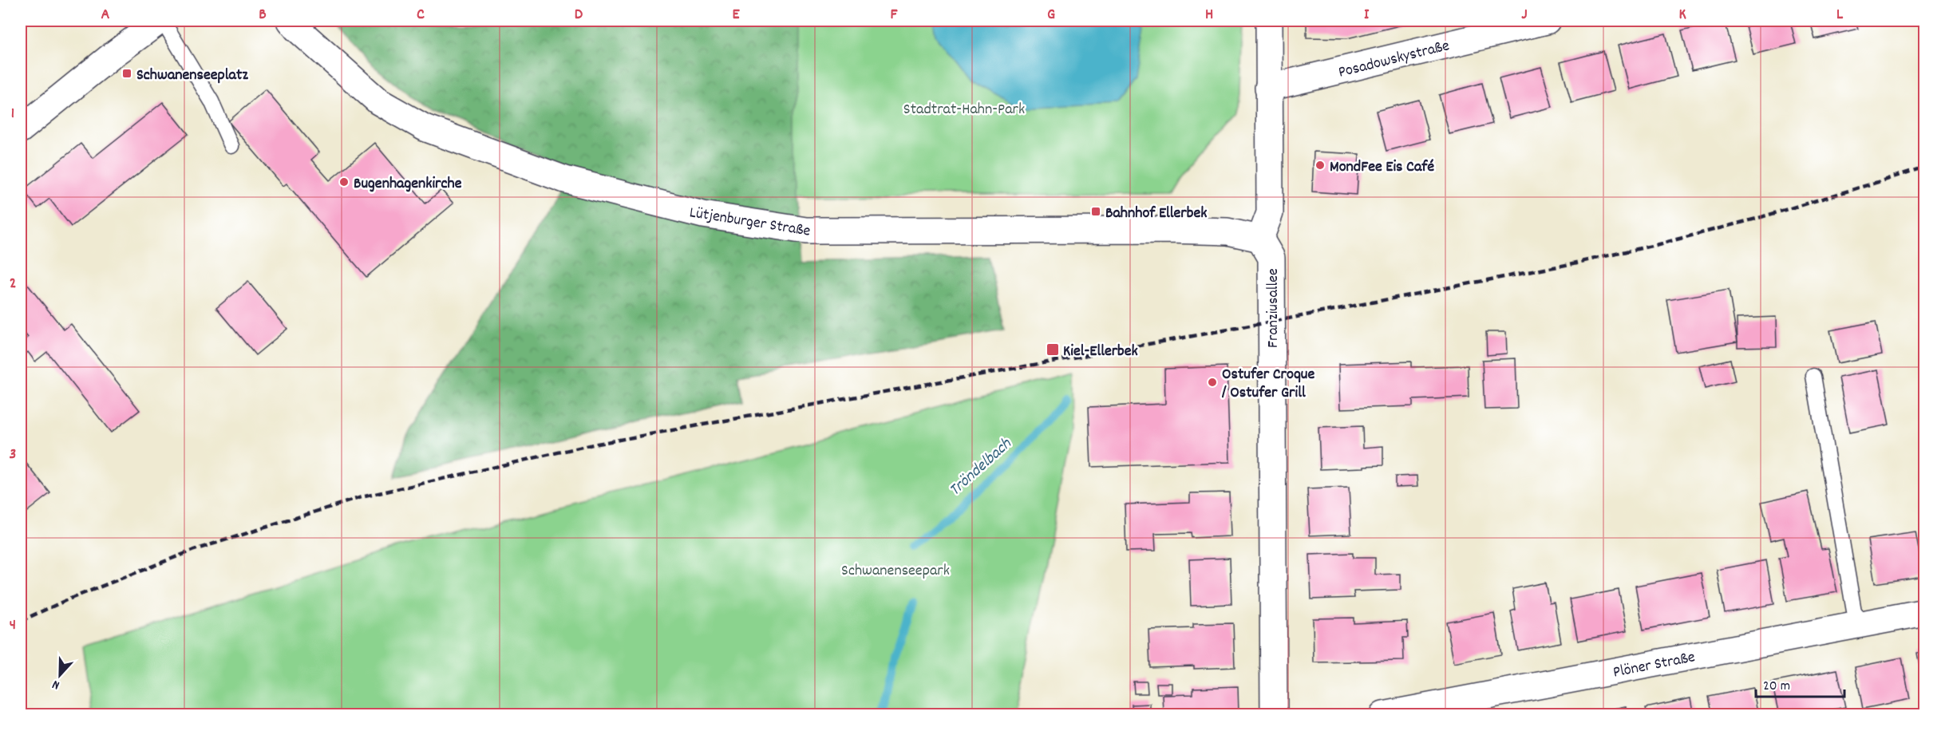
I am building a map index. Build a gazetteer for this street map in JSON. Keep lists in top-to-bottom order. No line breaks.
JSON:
{"streets":{"street":["Posadowskystraße","Lütjenburger Straße","Franziusallee","Plöner Straße"]},"crossings":[["Lütjenburger Straße","Franziusallee"]],"water":["Tröndelbach"],"parks":["Stadtrat-Hahn-Park","Schwanenseepark"],"places":{"transit":["Schwanenseeplatz","Bahnhof Ellerbek","Kiel-Ellerbek"],"other":["MondFee Eis Café","Bugenhagenkirche","Ostufer Croque / Ostufer Grill"]},"scale_bar":"20 m","north":"bottom","grid":{"columns":["A","B","C","D","E","F","G","H","I","J","K","L"],"rows":["1","2","3","4"]}}
